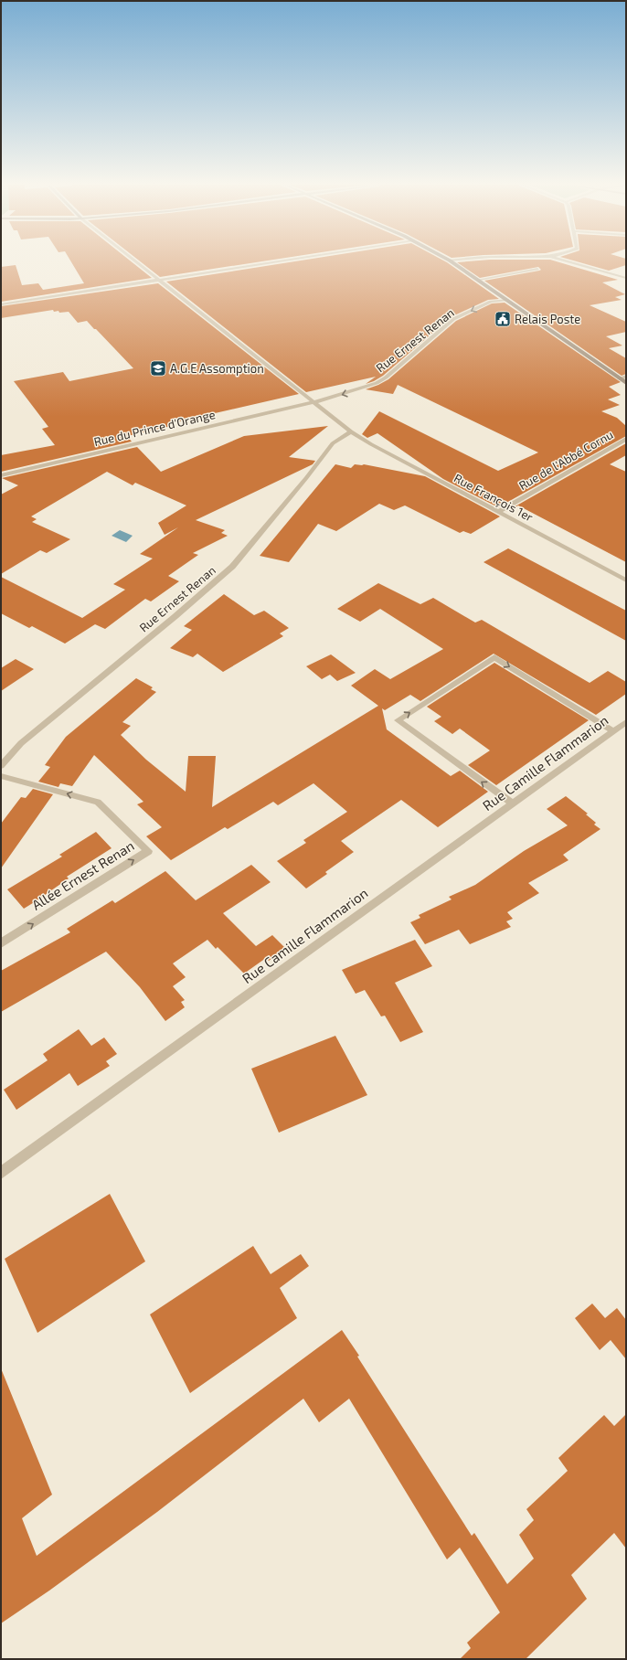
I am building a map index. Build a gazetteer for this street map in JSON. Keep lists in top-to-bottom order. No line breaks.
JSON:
{"streets":{"street":["Rue Ernest Renan","Rue du Prince d'Orange","Rue de l'Abbé Cornu","Rue François 1er","Rue Camille Flammarion","Allée Ernest Renan"]},"crossings":[["Rue Ernest Renan","Rue du Prince d'Orange"],["Rue Ernest Renan","Rue François 1er"],["Rue du Prince d'Orange","Rue François 1er"],["Rue de l'Abbé Cornu","Rue François 1er"]],"places":{"public building":["Relais Poste"],"school or university":["A.G.E Assomption"]}}
